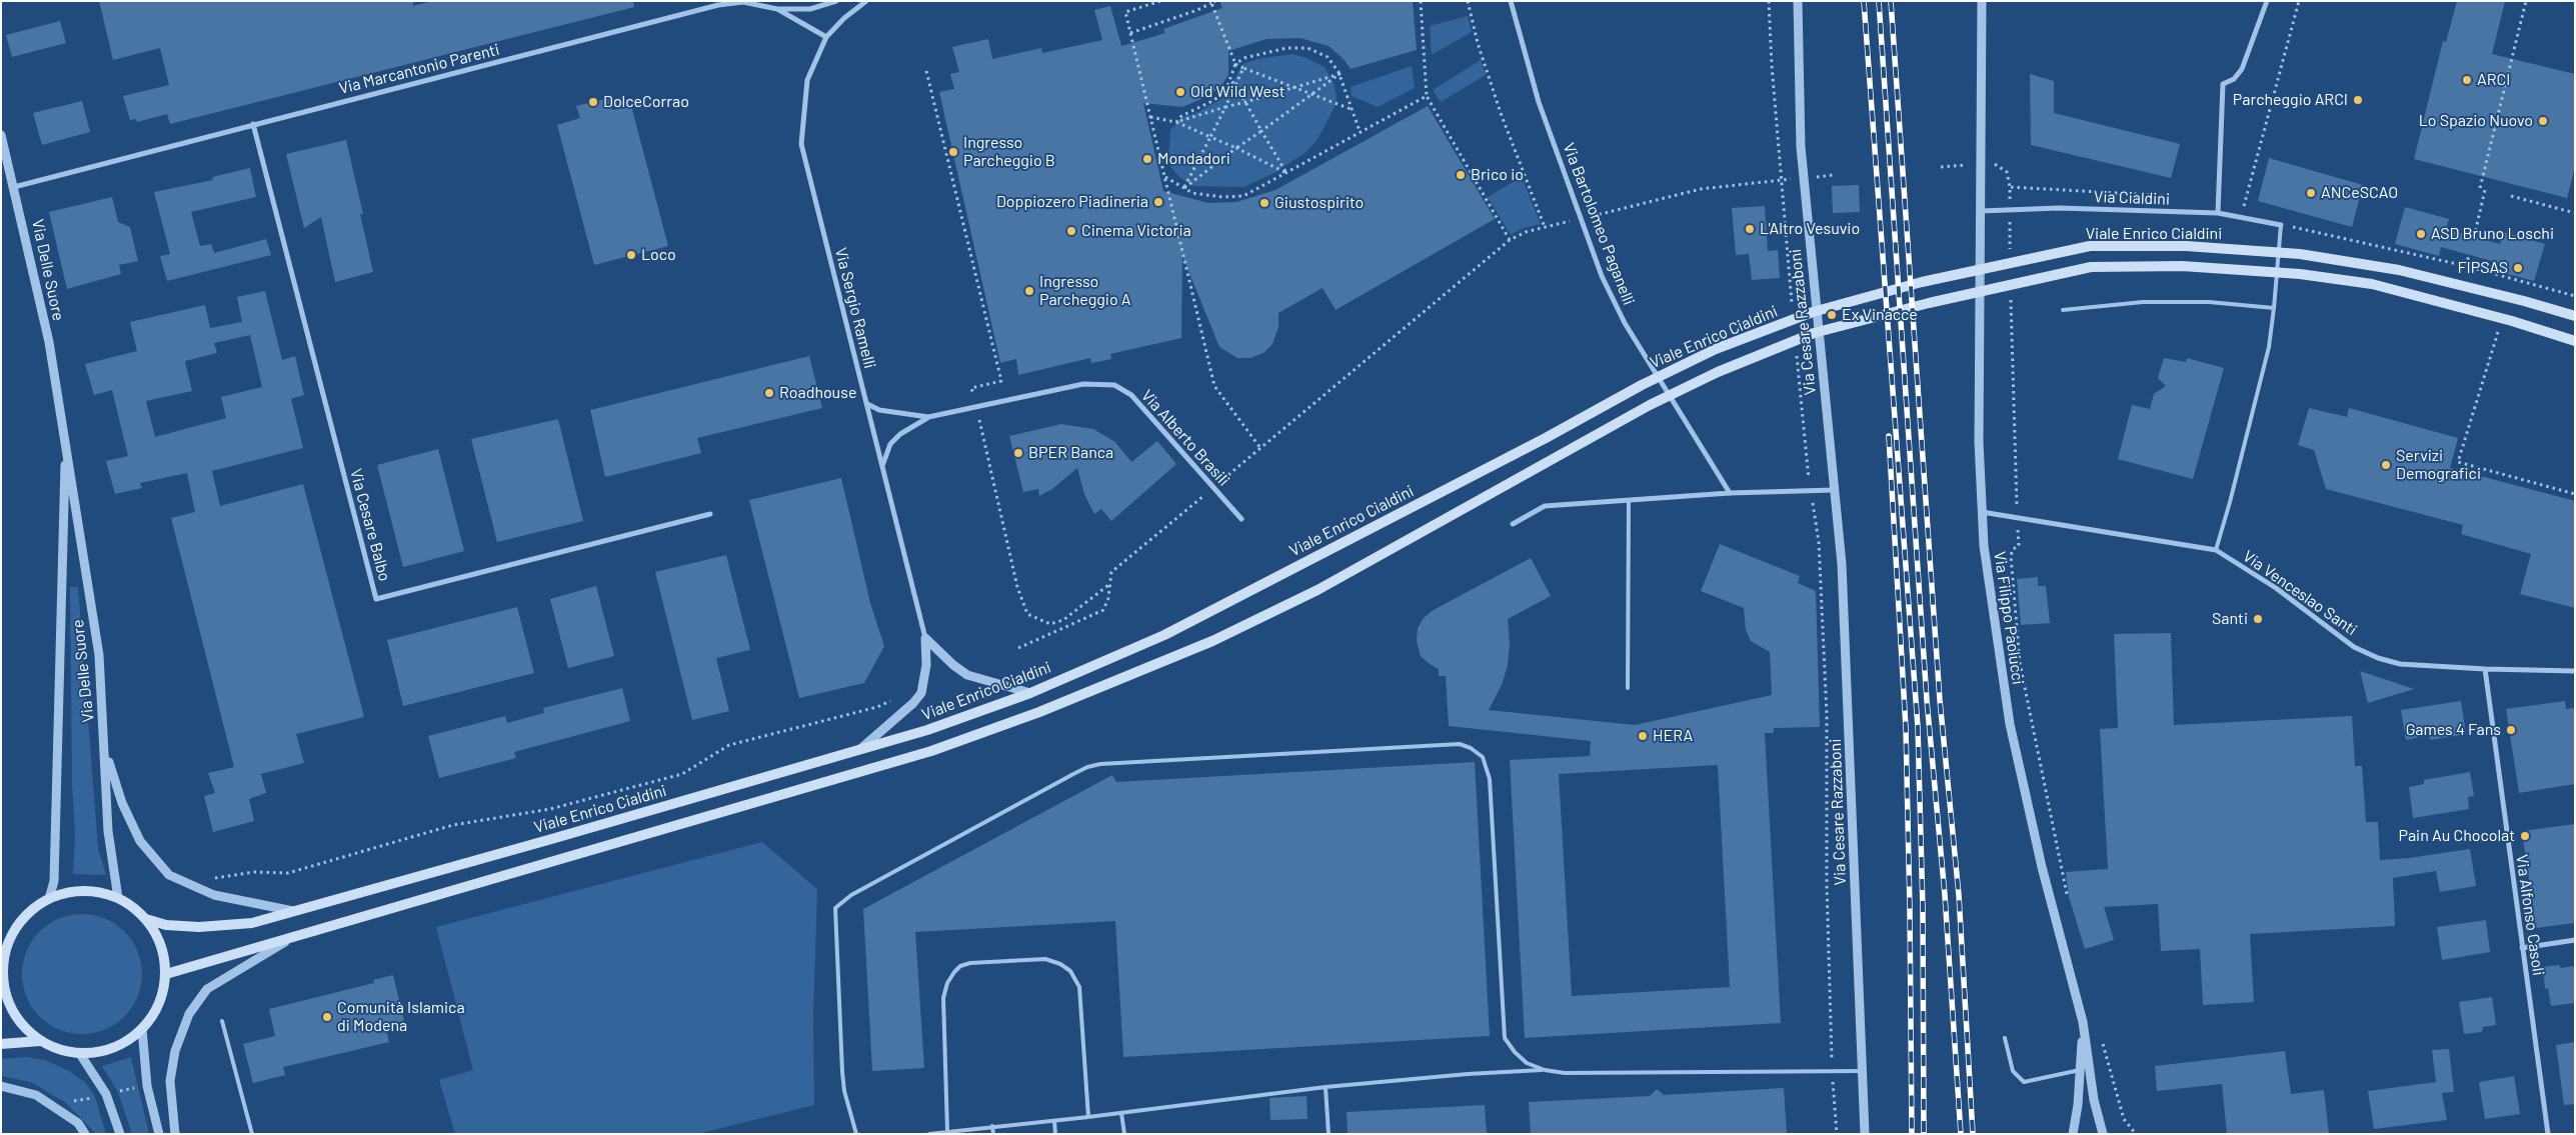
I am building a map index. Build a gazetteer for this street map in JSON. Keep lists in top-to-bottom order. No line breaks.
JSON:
{"streets":{"main road":["Viale Enrico Cialdini"],"street":["Via Marcantonio Parenti","Via Cialdini","Via Bartolomeo Paganelli","Via Delle Suore","Via Sergio Ramelli","Via Cesare Razzaboni","Via Alberto Brasili","Via Cesare Balbo","Via Venceslao Santi","Via Filippo Paolucci","Via Alfonso Casoli"]},"crossings":[["Via Marcantonio Parenti","Via Delle Suore"],["Via Marcantonio Parenti","Via Sergio Ramelli"],["Via Marcantonio Parenti","Via Cesare Balbo"],["Via Cialdini","Via Filippo Paolucci"],["Viale Enrico Cialdini","Via Delle Suore"],["Via Sergio Ramelli","Via Alberto Brasili"],["Via Venceslao Santi","Via Filippo Paolucci"],["Via Venceslao Santi","Via Alfonso Casoli"]],"places":["ARCI","Old Wild West","Parcheggio ARCI","DolceCorrao","Lo Spazio Nuovo","Ingresso Parcheggio B","Mondadori","Brico io","ANCeSCAO","Doppiozero Piadineria","Giustospirito","L'Altro Vesuvio","Cinema Victoria","ASD Bruno Loschi","Loco","FIPSAS","Ingresso Parcheggio A","Ex Vinacce","Roadhouse","BPER Banca","Servizi Demografici","Santi","Games 4 Fans","HERA","Pain Au Chocolat","Comunità Islamica di Modena"]}
